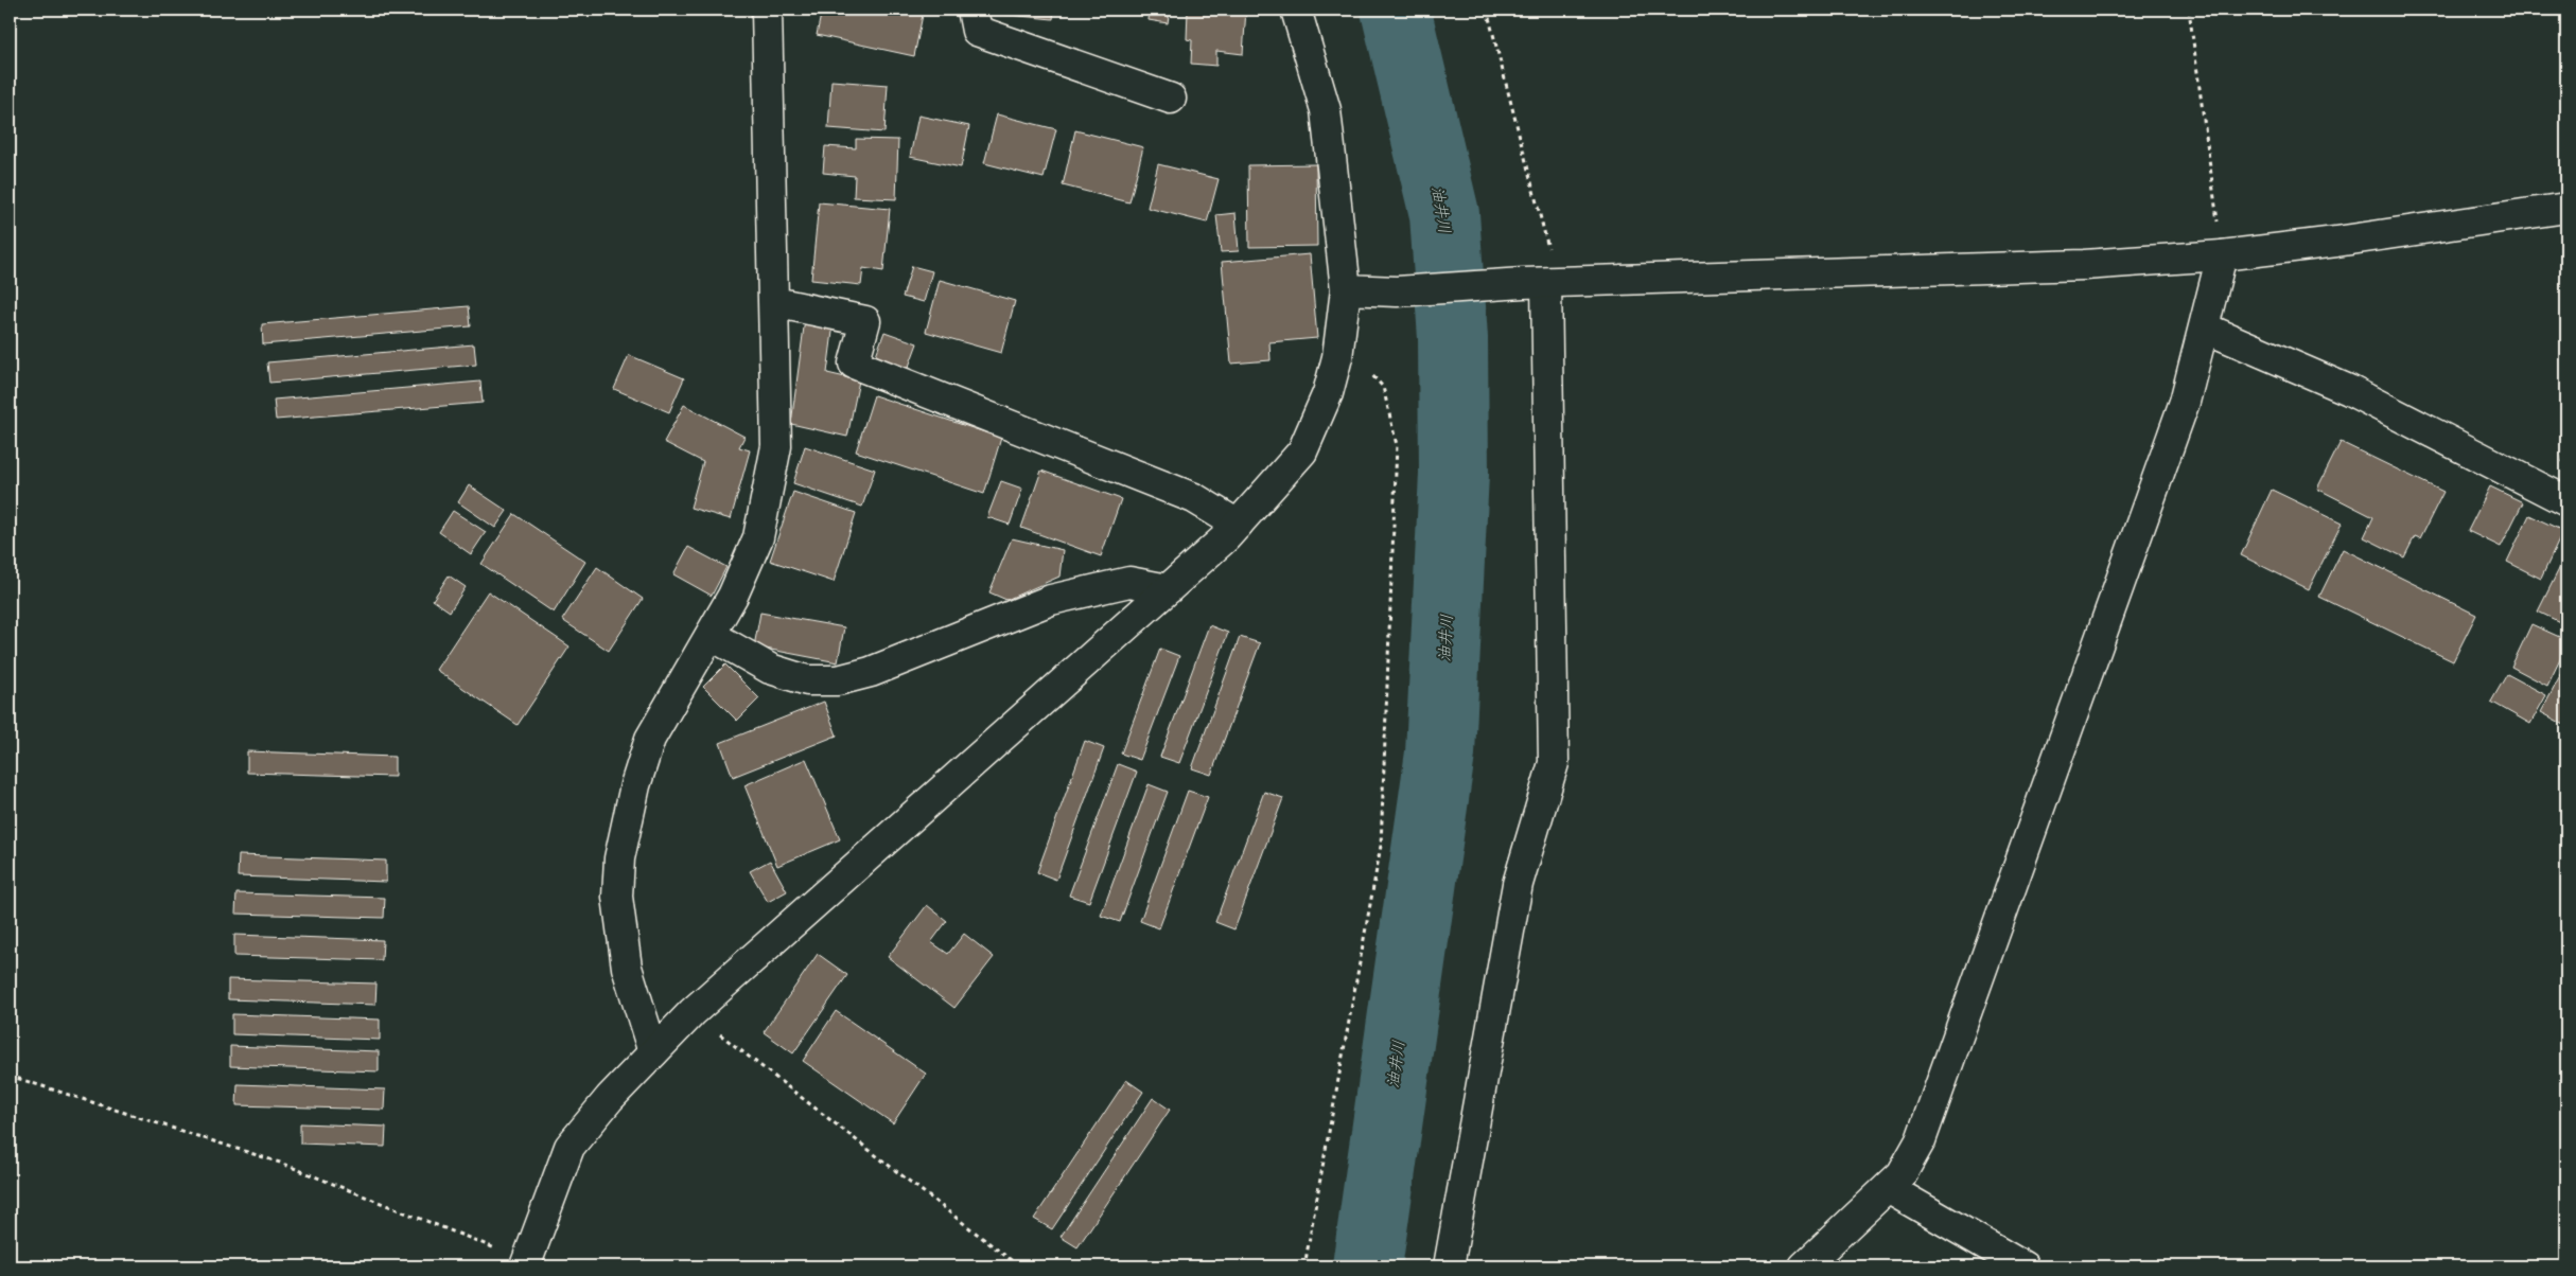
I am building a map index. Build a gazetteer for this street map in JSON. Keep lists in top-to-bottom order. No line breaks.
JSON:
{"water":["油井川"]}
